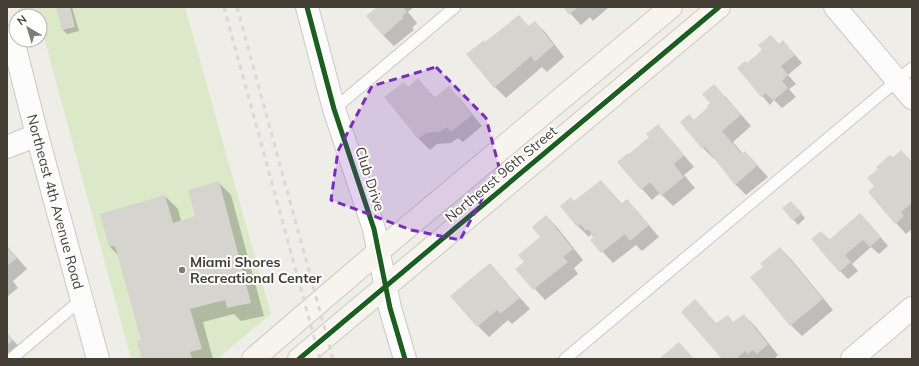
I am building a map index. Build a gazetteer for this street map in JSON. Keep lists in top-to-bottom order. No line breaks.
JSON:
{"streets":{"street":["Northeast 96th Street","Club Drive","Northeast 4th Avenue Road"]},"crossings":[["Northeast 96th Street","Club Drive"]],"places":["Miami Shores Recreational Center"],"north":"top left"}
